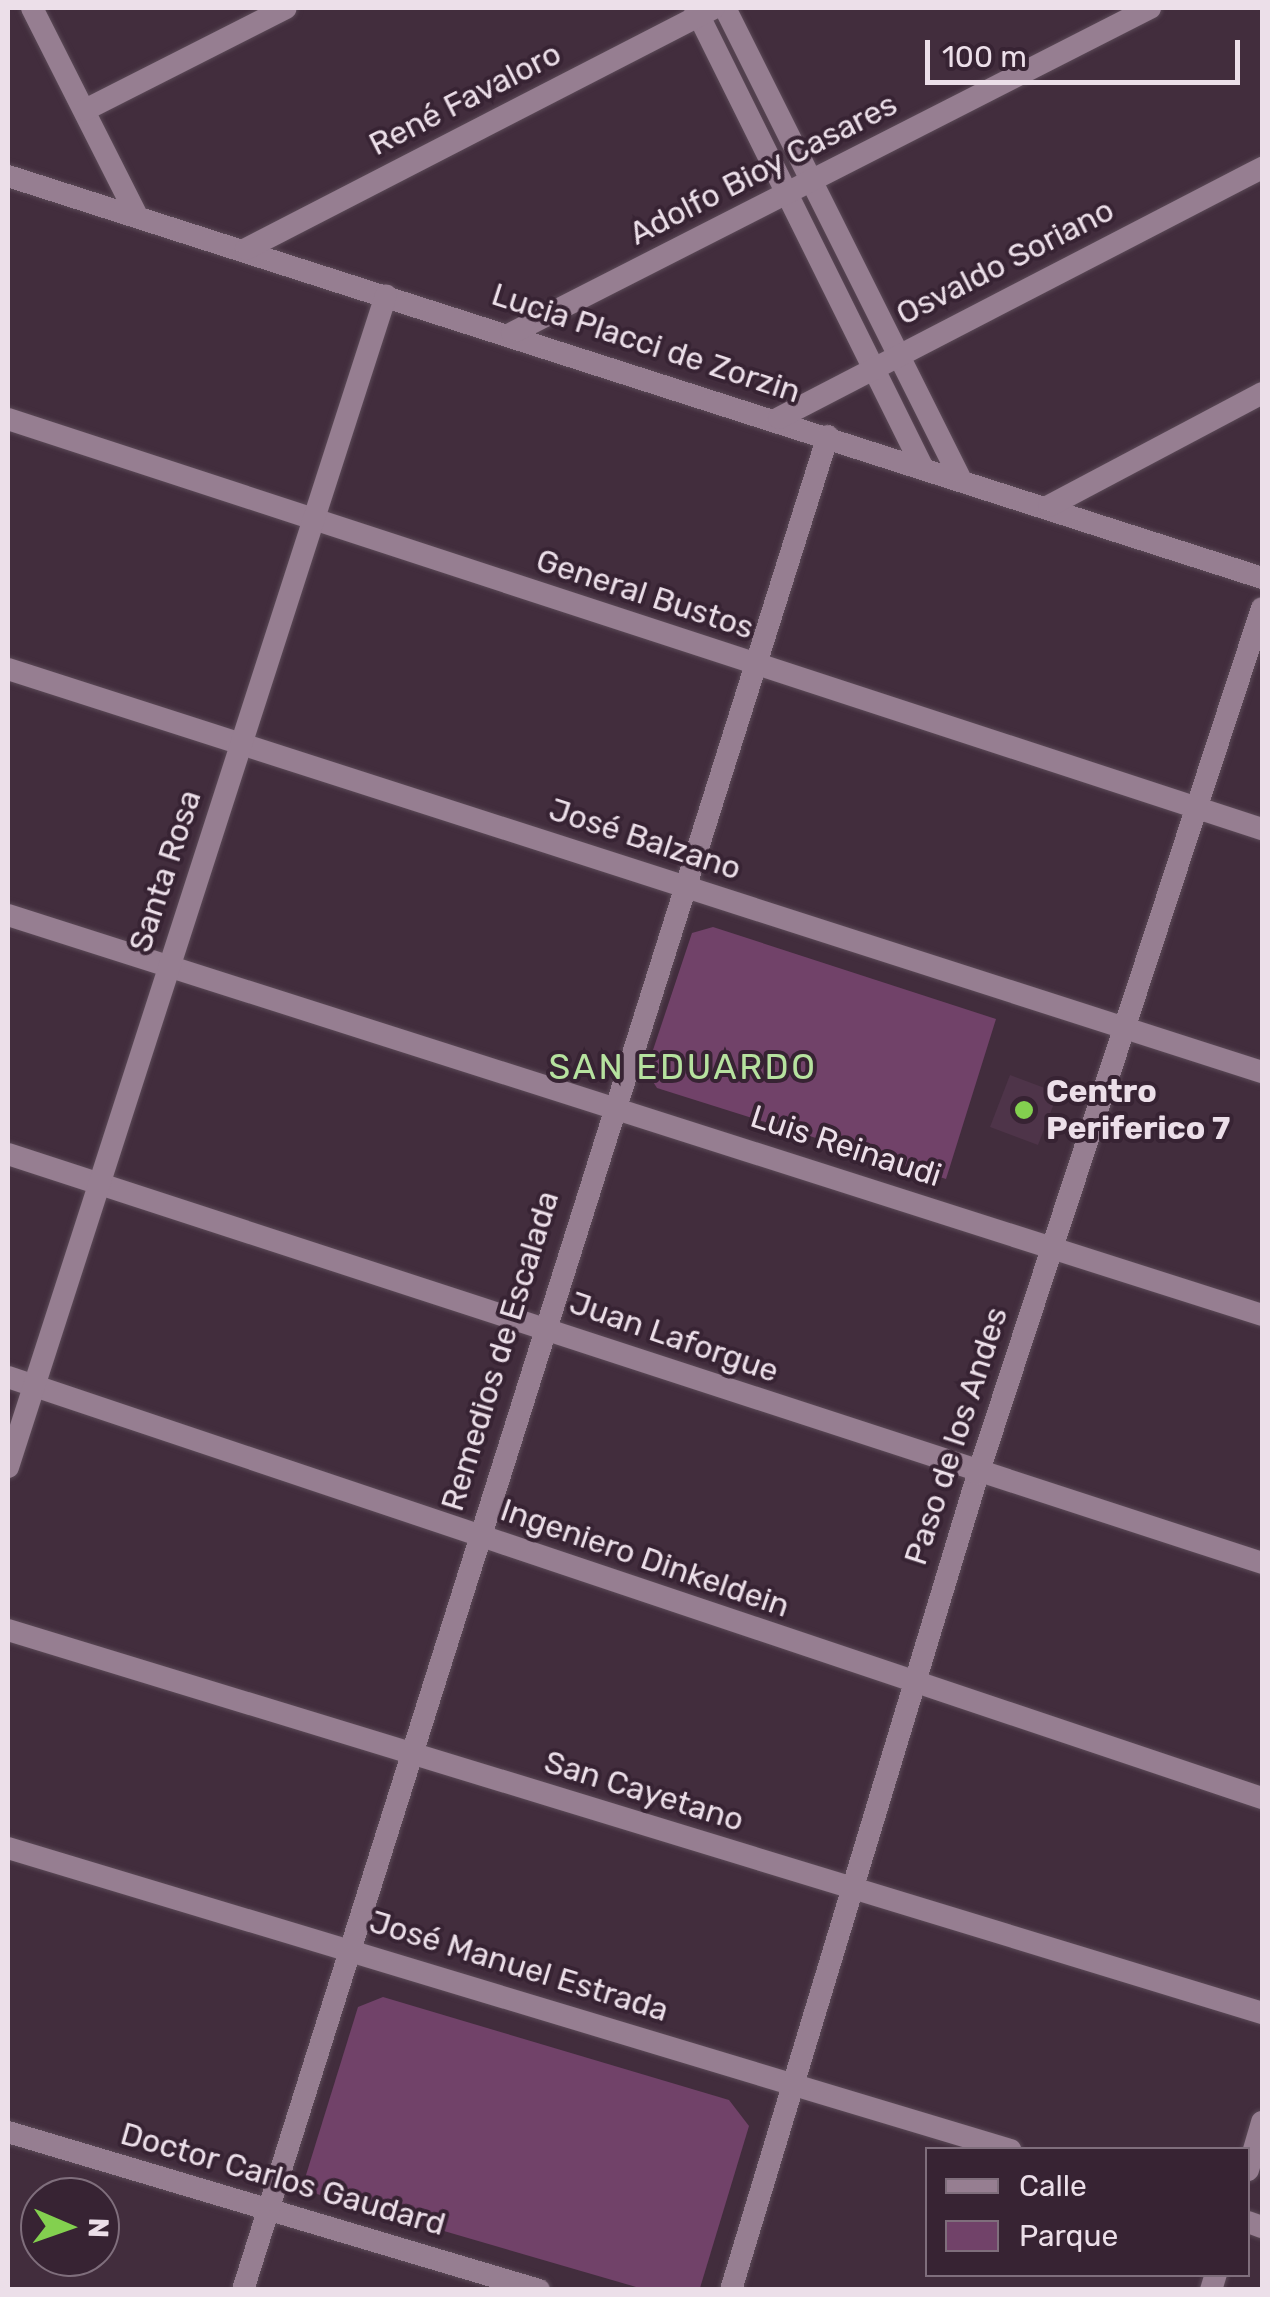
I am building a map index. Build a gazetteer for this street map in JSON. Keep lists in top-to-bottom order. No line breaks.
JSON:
{"streets":{"street":["René Favaloro","Adolfo Bioy Casares","Osvaldo Soriano","Lucia Placci de Zorzin","General Bustos","José Balzano","Santa Rosa","Luis Reinaudi","Juan Laforgue","Remedios de Escalada","Paso de los Andes","Ingeniero Dinkeldein","San Cayetano","José Manuel Estrada","Doctor Carlos Gaudard"]},"crossings":[["René Favaloro","Lucia Placci de Zorzin"],["Adolfo Bioy Casares","Lucia Placci de Zorzin"],["Osvaldo Soriano","Lucia Placci de Zorzin"],["Lucia Placci de Zorzin","Santa Rosa"],["Lucia Placci de Zorzin","Remedios de Escalada"],["General Bustos","Santa Rosa"],["General Bustos","Remedios de Escalada"],["General Bustos","Paso de los Andes"],["José Balzano","Santa Rosa"],["José Balzano","Remedios de Escalada"],["José Balzano","Paso de los Andes"],["Santa Rosa","Luis Reinaudi"],["Santa Rosa","Juan Laforgue"],["Santa Rosa","Ingeniero Dinkeldein"],["Luis Reinaudi","Remedios de Escalada"],["Luis Reinaudi","Paso de los Andes"],["Juan Laforgue","Remedios de Escalada"],["Juan Laforgue","Paso de los Andes"],["Remedios de Escalada","Ingeniero Dinkeldein"],["Remedios de Escalada","San Cayetano"],["Remedios de Escalada","José Manuel Estrada"],["Remedios de Escalada","Doctor Carlos Gaudard"],["Paso de los Andes","Ingeniero Dinkeldein"],["Paso de los Andes","San Cayetano"],["Paso de los Andes","José Manuel Estrada"]],"districts":["SAN EDUARDO"],"places":["Centro Periferico 7"],"legend":["Calle","Parque"],"scale_bar":"100 m","north":"right"}
